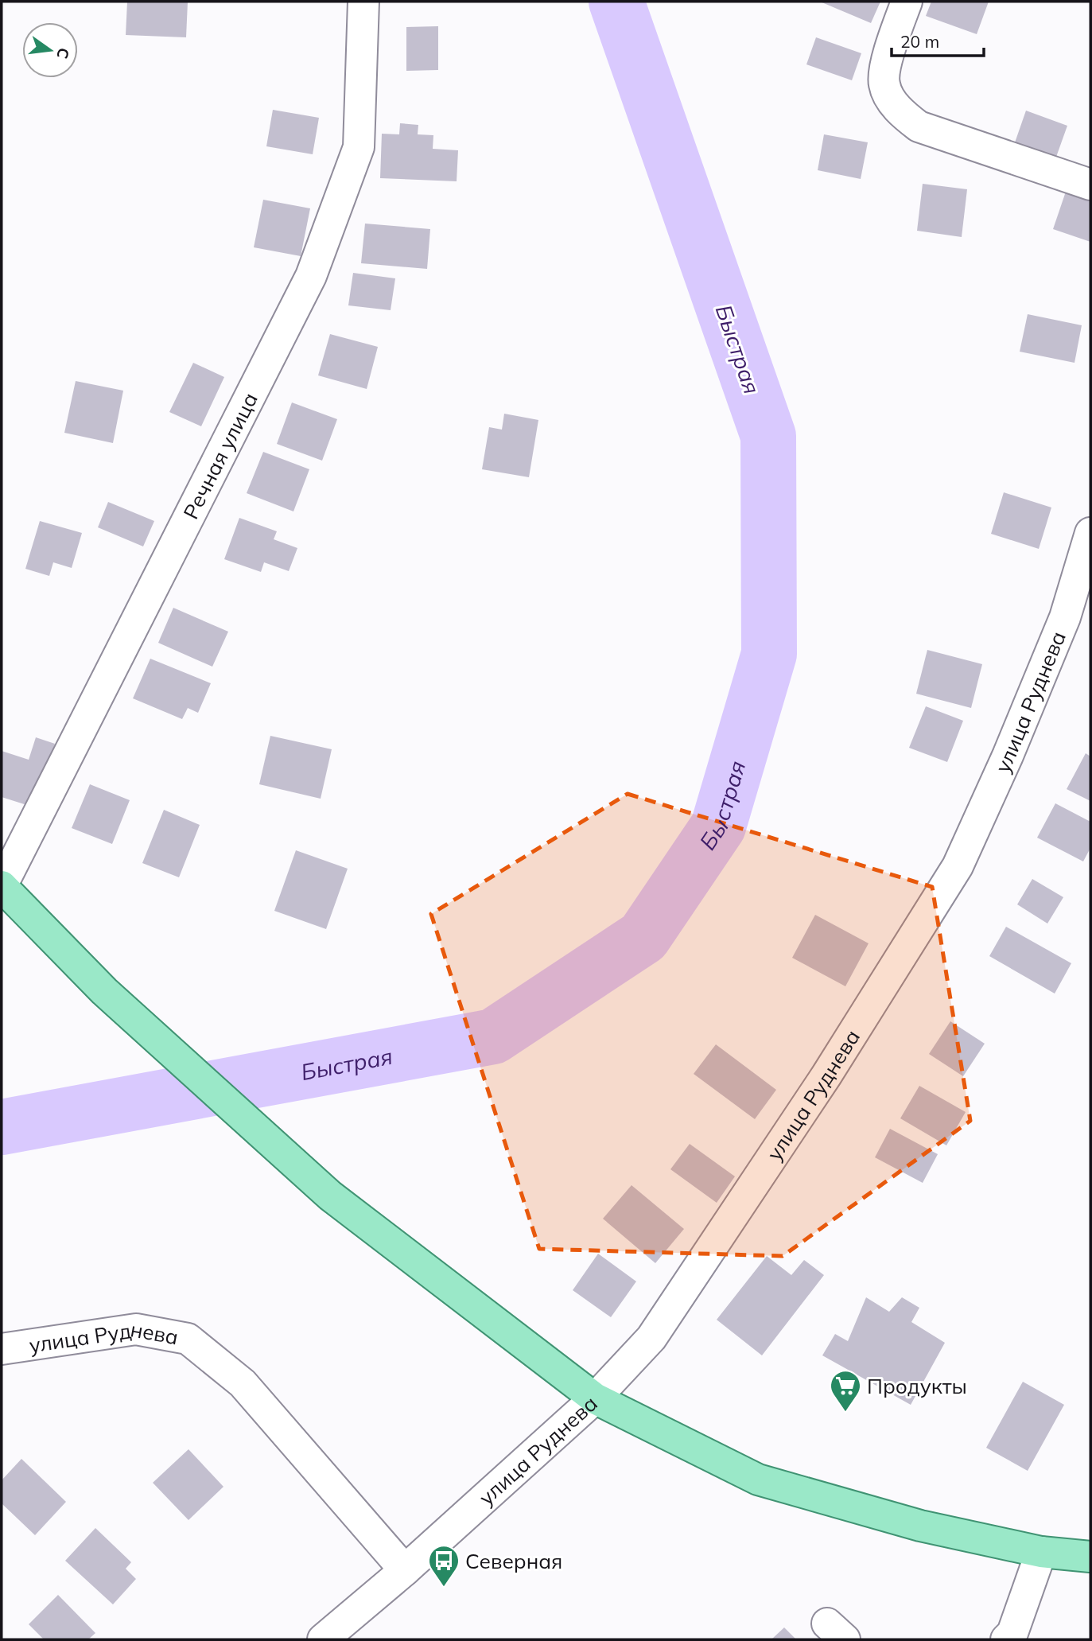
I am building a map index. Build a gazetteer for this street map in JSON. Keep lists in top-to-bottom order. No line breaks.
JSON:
{"streets":{"street":["Речная улица","улица Руднева"]},"water":["Быстрая"],"places":{"supermarket":["Продукты"],"bus stop":["Северная"]},"scale_bar":"20 m","north":"right"}
